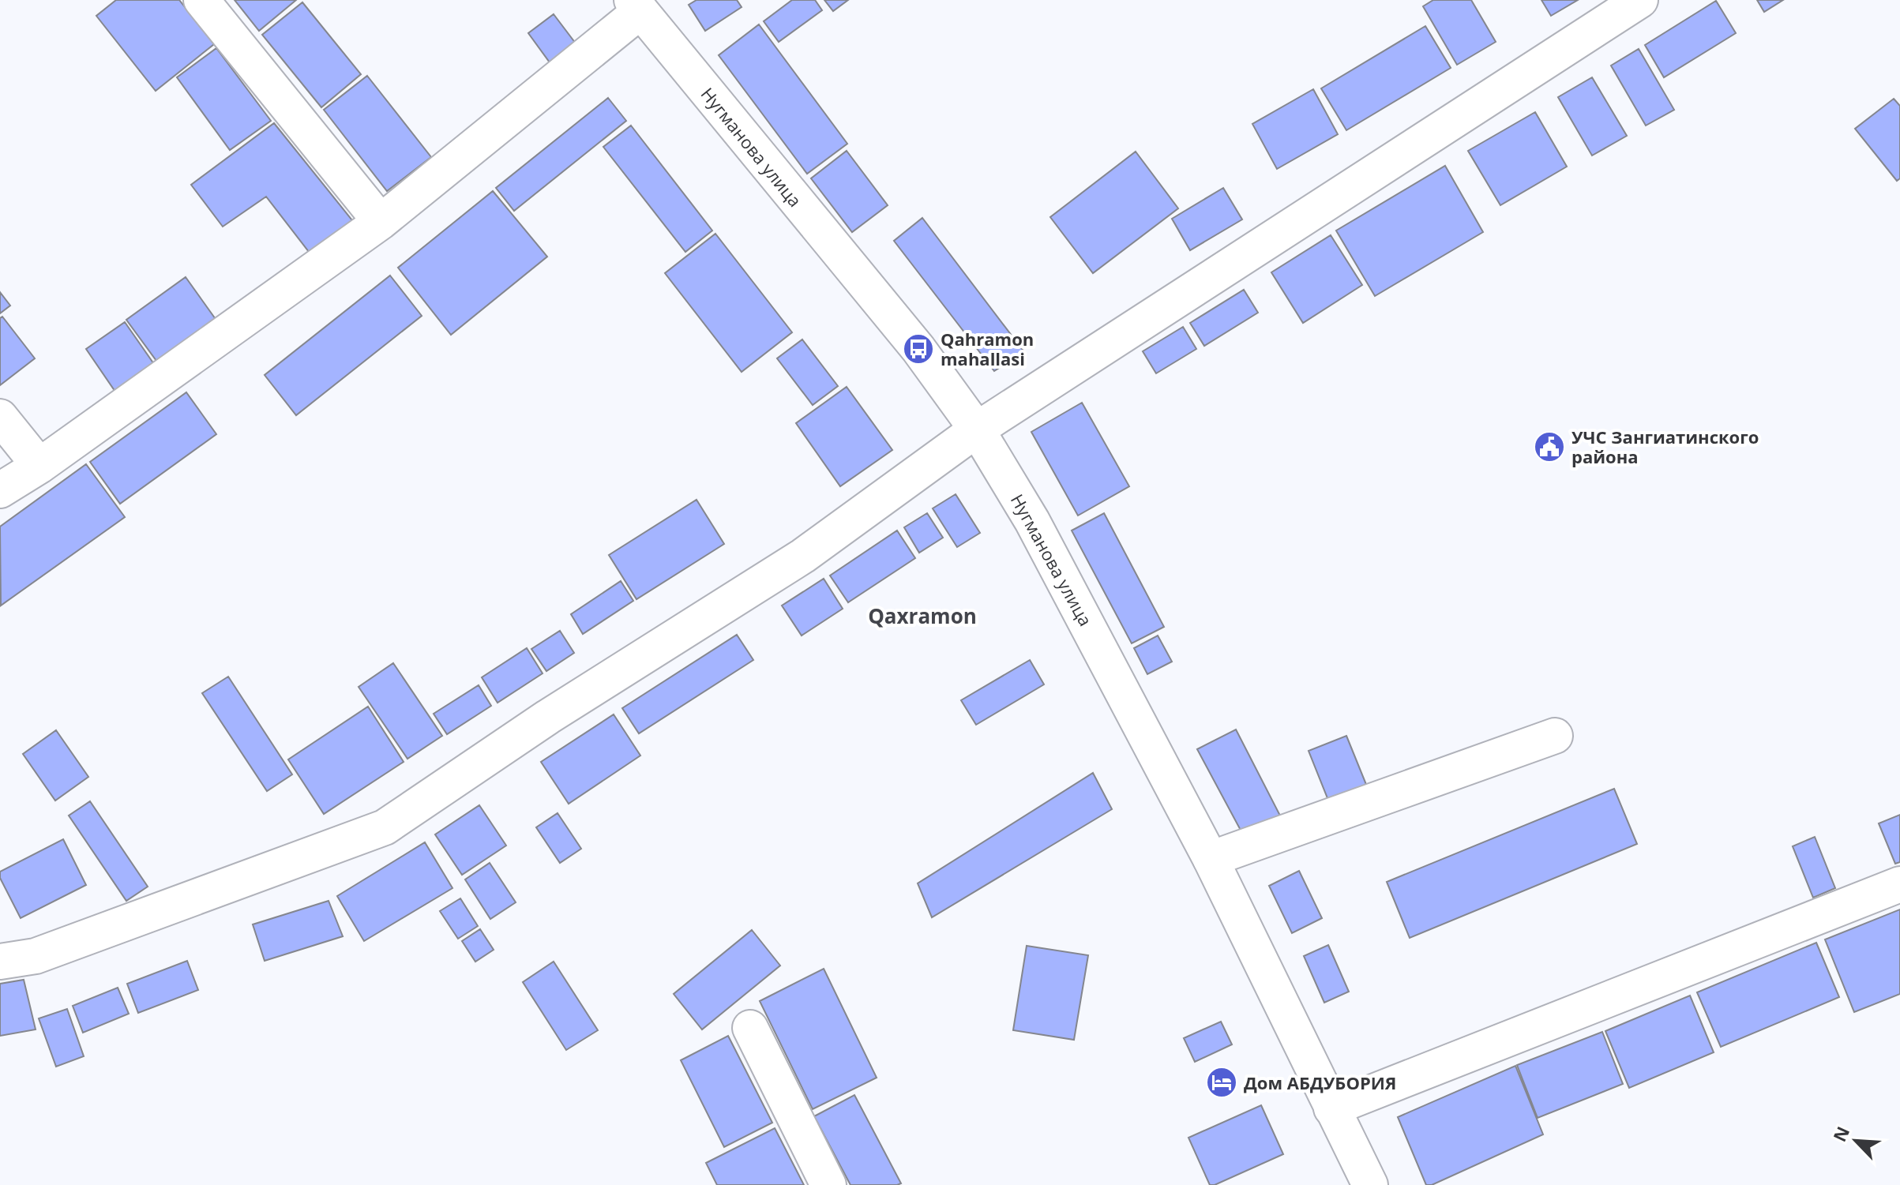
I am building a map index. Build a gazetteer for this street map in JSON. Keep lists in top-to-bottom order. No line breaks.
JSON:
{"streets":{"street":["Нугманова улица"]},"districts":["Qaxramon"],"places":{"bus stop":["Qahramon mahallasi"],"public building":["УЧС Зангиатинского района"],"hotel":["Дом АБДУБОРИЯ"]},"north":"top left"}
